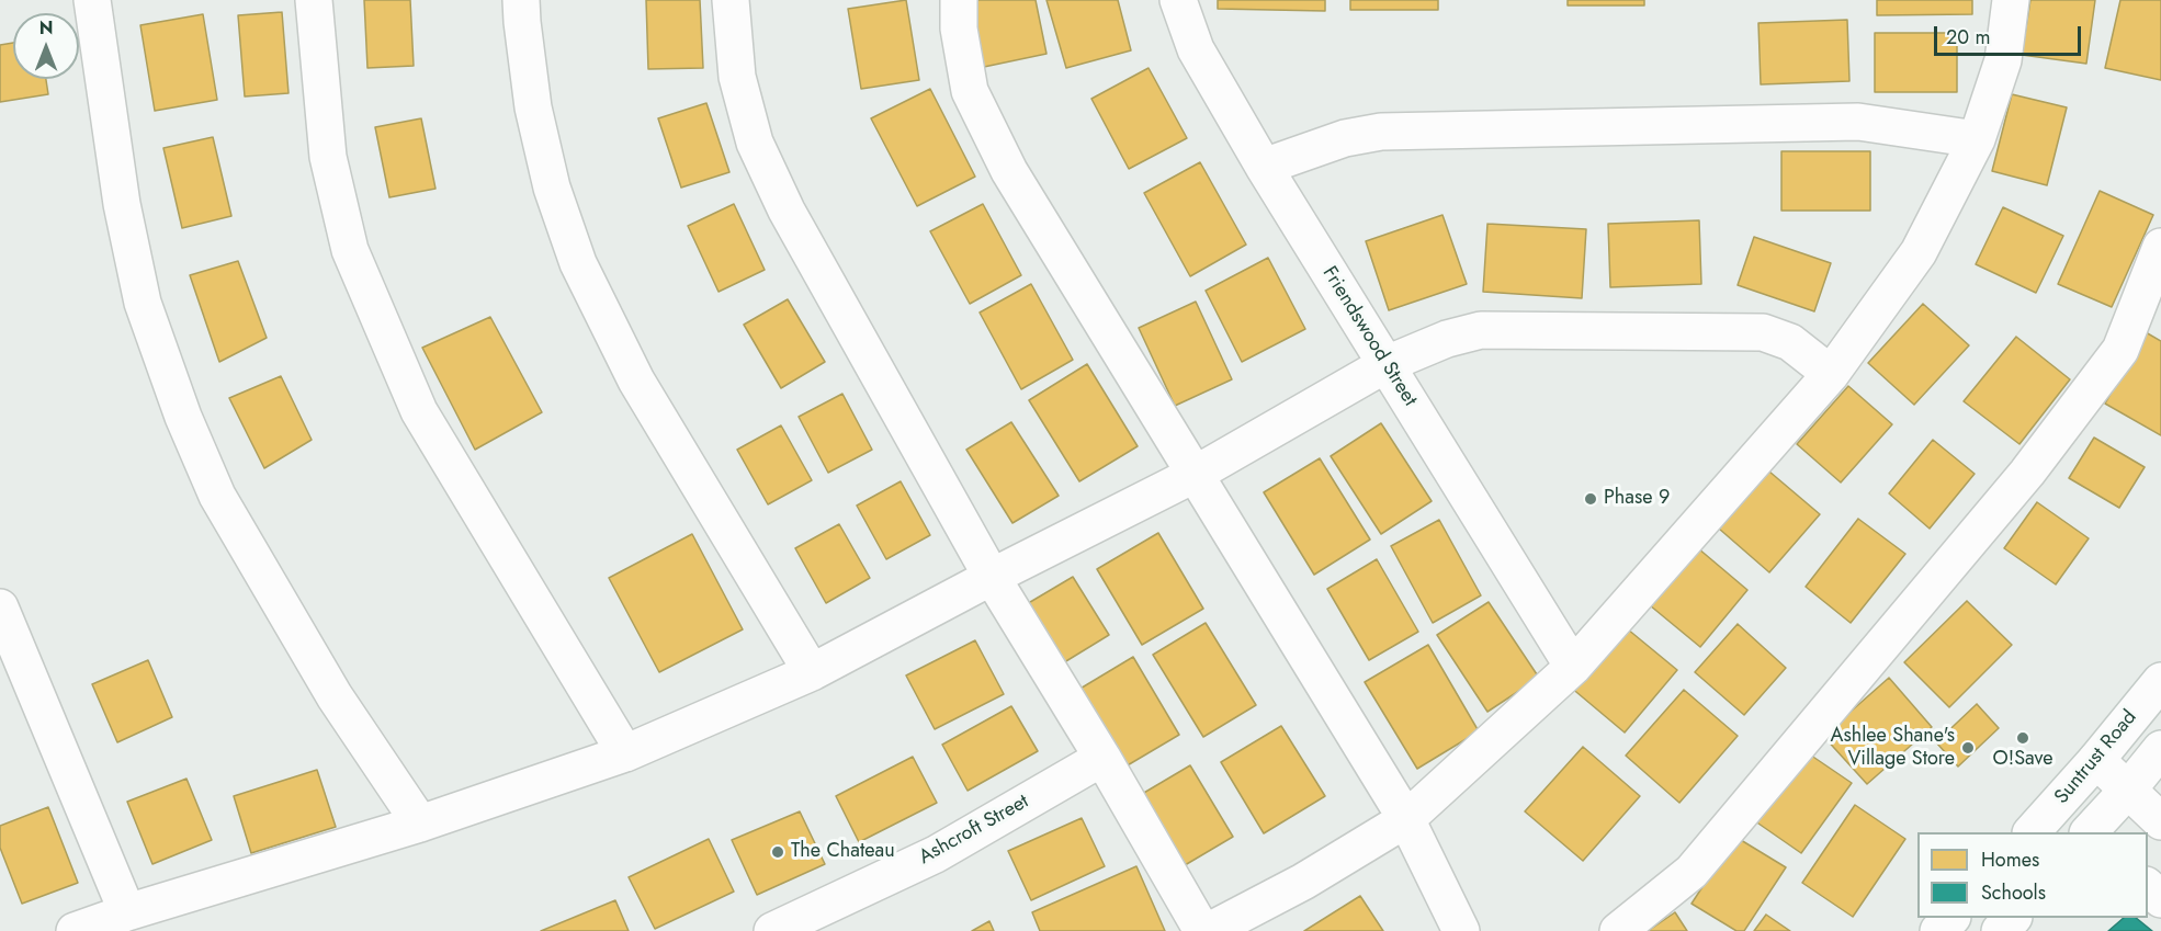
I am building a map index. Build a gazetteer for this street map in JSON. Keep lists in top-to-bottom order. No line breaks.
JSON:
{"streets":{"street":["Friendswood Street","Suntrust Road","Ashcroft Street"]},"places":["Phase 9","O!Save","Ashlee Shane's Village Store","The Chateau"],"legend":["Homes","Schools"],"scale_bar":"20 m","north":"top"}
